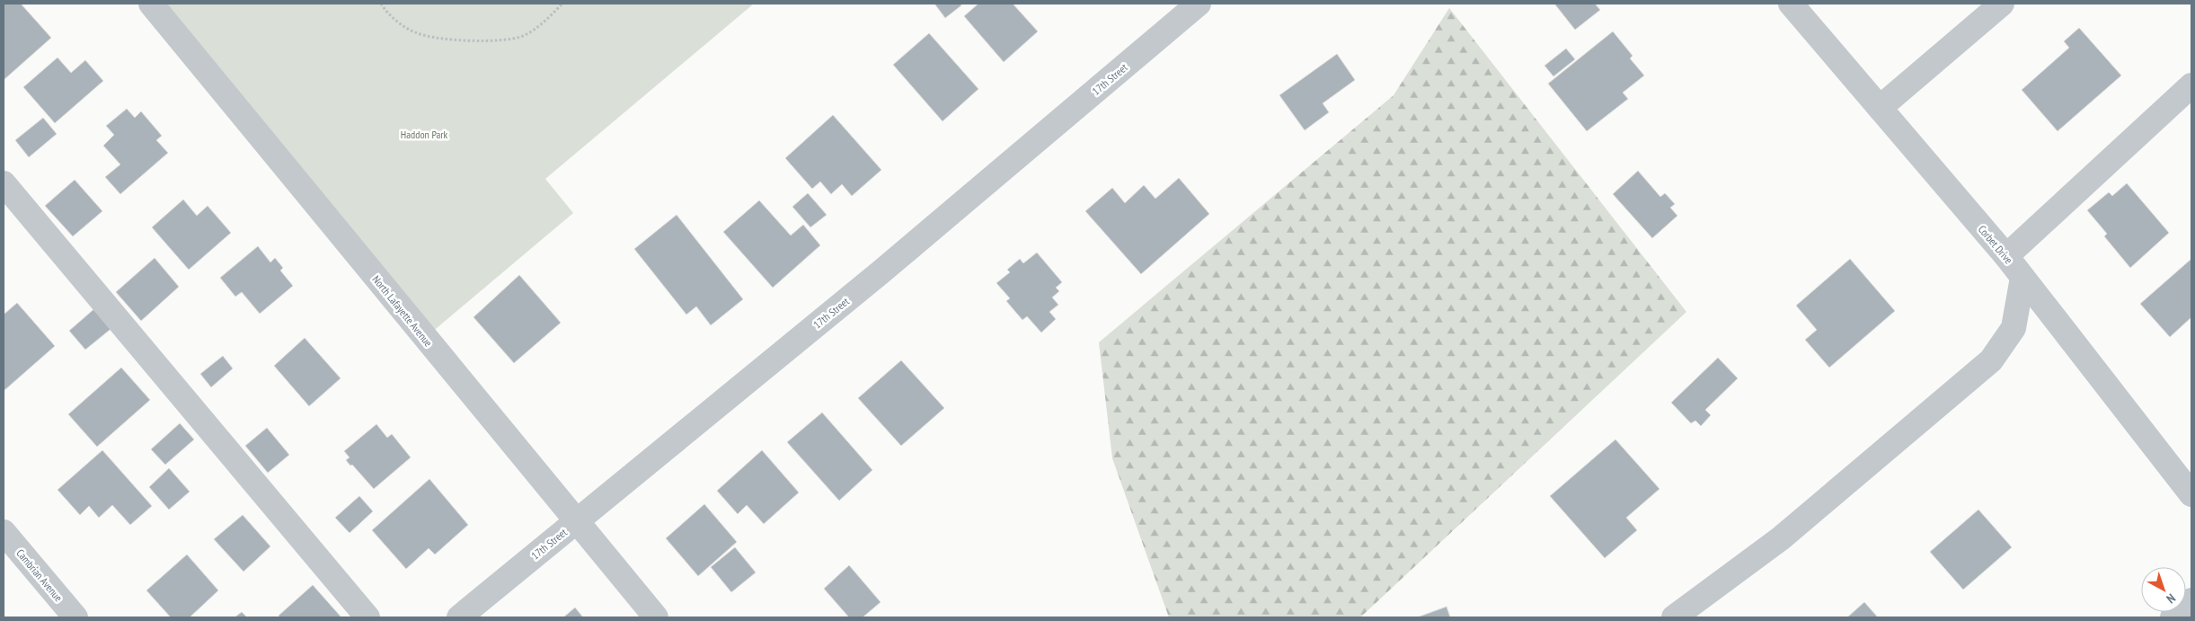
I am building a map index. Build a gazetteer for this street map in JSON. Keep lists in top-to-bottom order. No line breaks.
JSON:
{"streets":{"street":["17th Street","Corbet Drive","North Lafayette Avenue","Cambrian Avenue"]},"crossings":[["17th Street","North Lafayette Avenue"]],"parks":["Haddon Park"],"north":"bottom right"}
